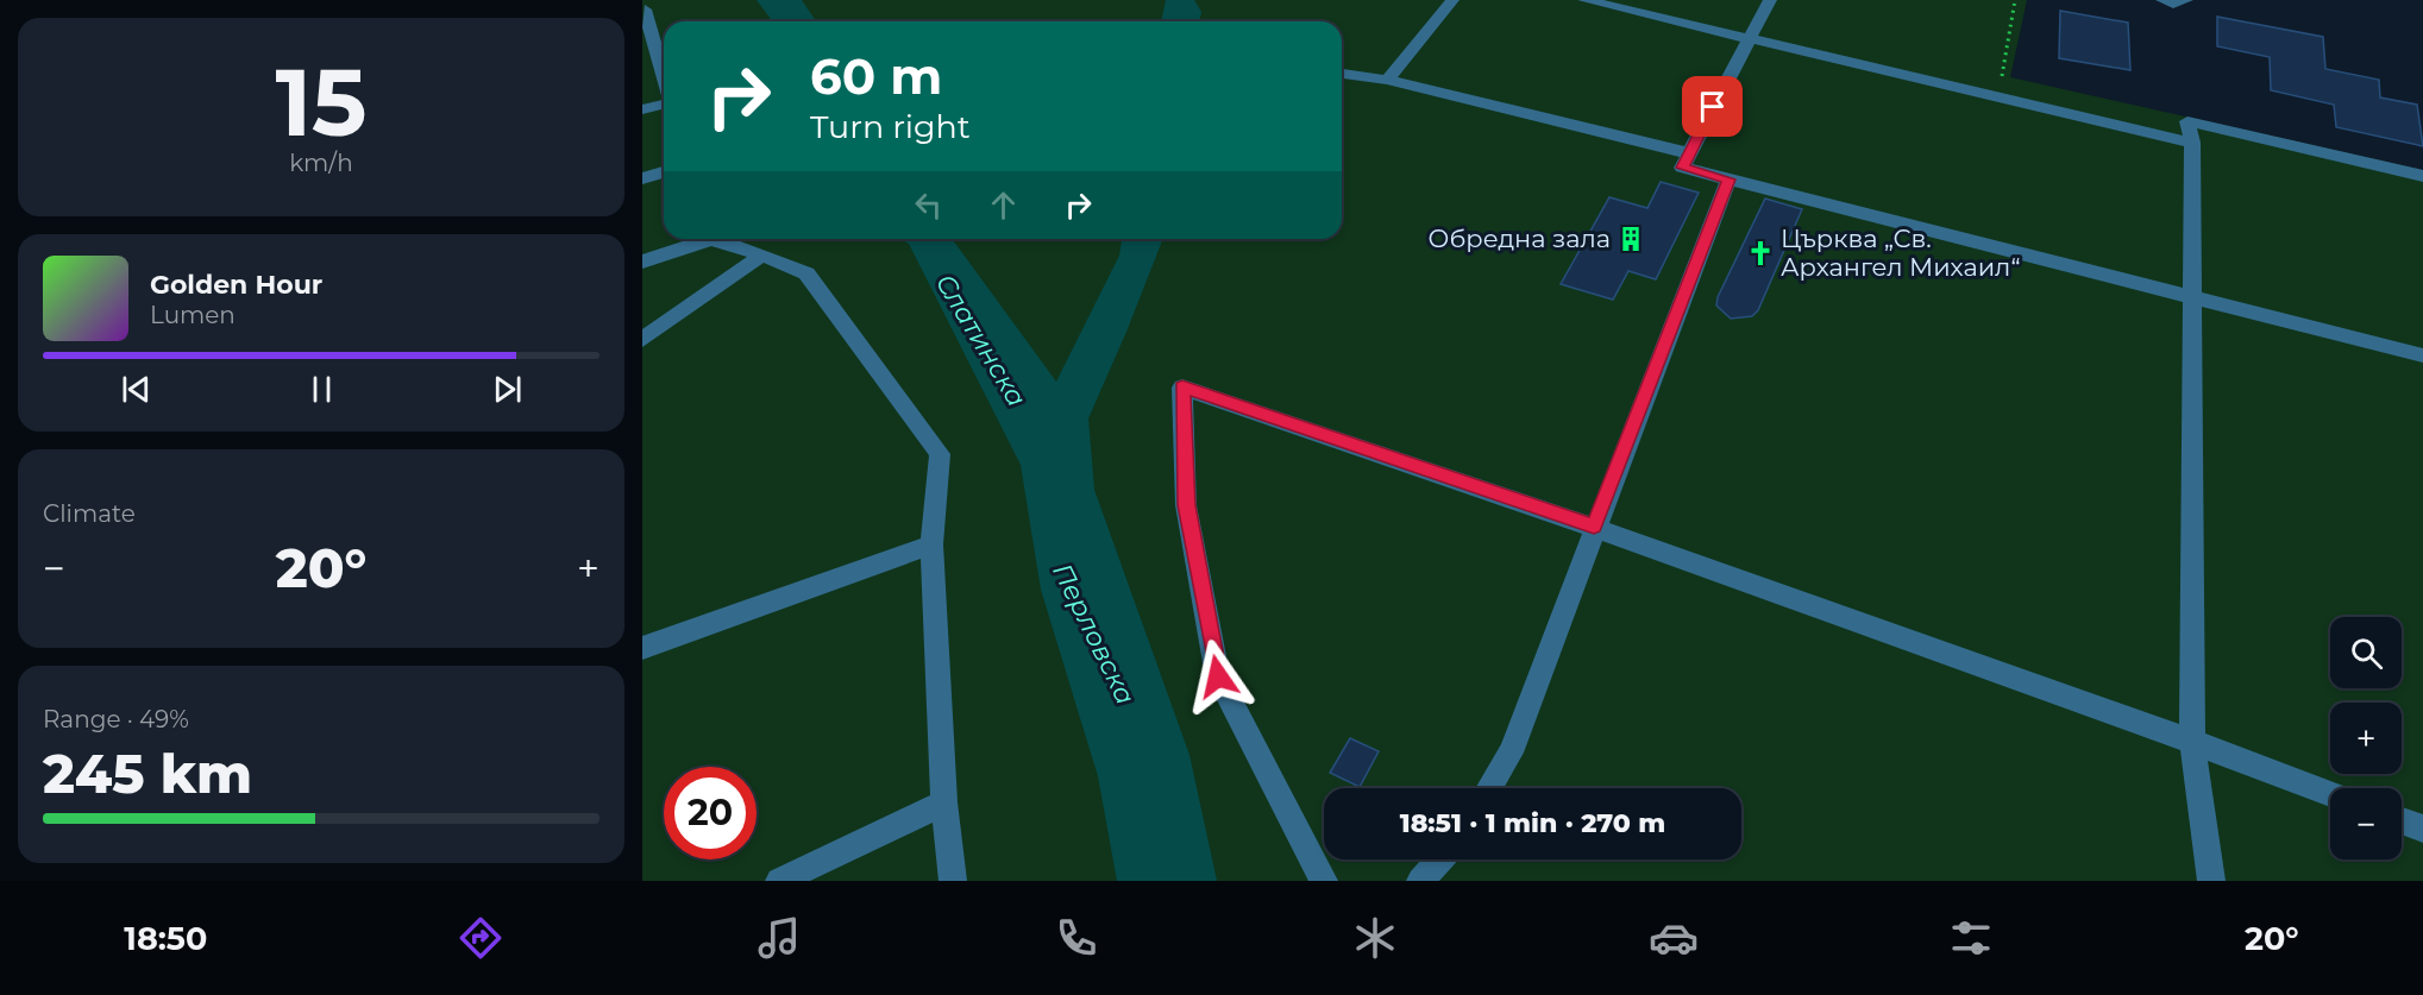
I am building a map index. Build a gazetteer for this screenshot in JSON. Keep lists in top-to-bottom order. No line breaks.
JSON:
{"water":["Слатинска","Перловска"],"places":{"building":["Обредна зала"],"church":["Църква „Св. Архангел Михаил“"]},"page":{"tile":[["15","km/h"],"Climate",["Range · 49%","245 km"]],"turn":["60 m","Turn right"],"song":["Golden Hour","Lumen"],"heat":["−","20°","+"],"map_buttons":["+","−"],"limit":"20","trip":"18:51 · 1 min · 270 m","tabs":["18:50","20°"]}}
